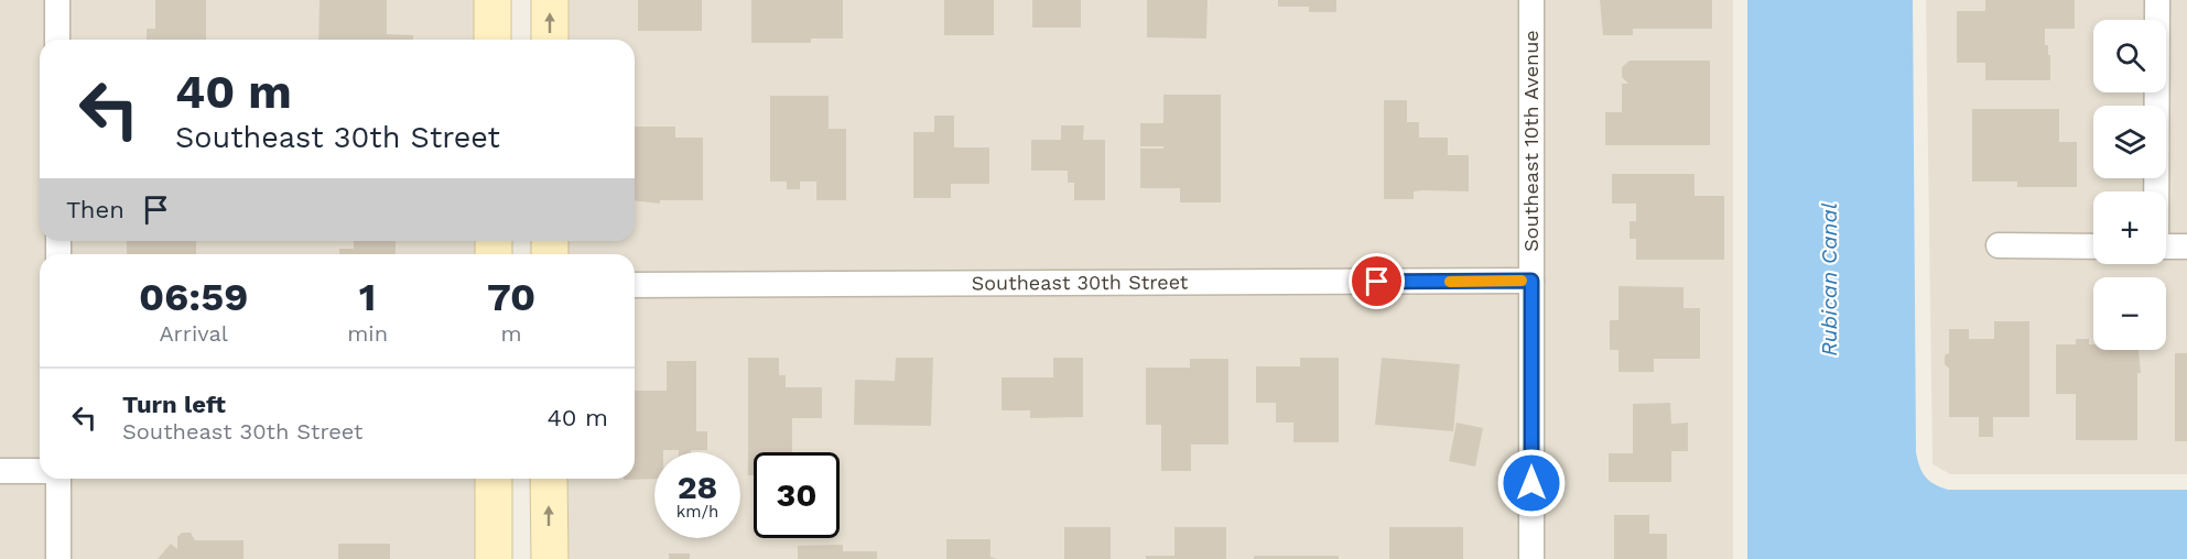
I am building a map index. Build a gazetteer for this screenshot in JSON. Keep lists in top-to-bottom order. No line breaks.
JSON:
{"streets":{"street":["Southeast 10th Avenue","Southeast 30th Street"]},"crossings":[["Southeast 10th Avenue","Southeast 30th Street"]],"water":["Rubican Canal"],"page":{"map_buttons":["+","−"],"turn":["40 m","Southeast 30th Street"],"then":"Then","eta":["06:59","Arrival","1","min","70","m"],"list":[{"name":"Turn left","note":"Southeast 30th Street","value":"40 m"}],"speed":"28 km/h","limit":"30"}}
